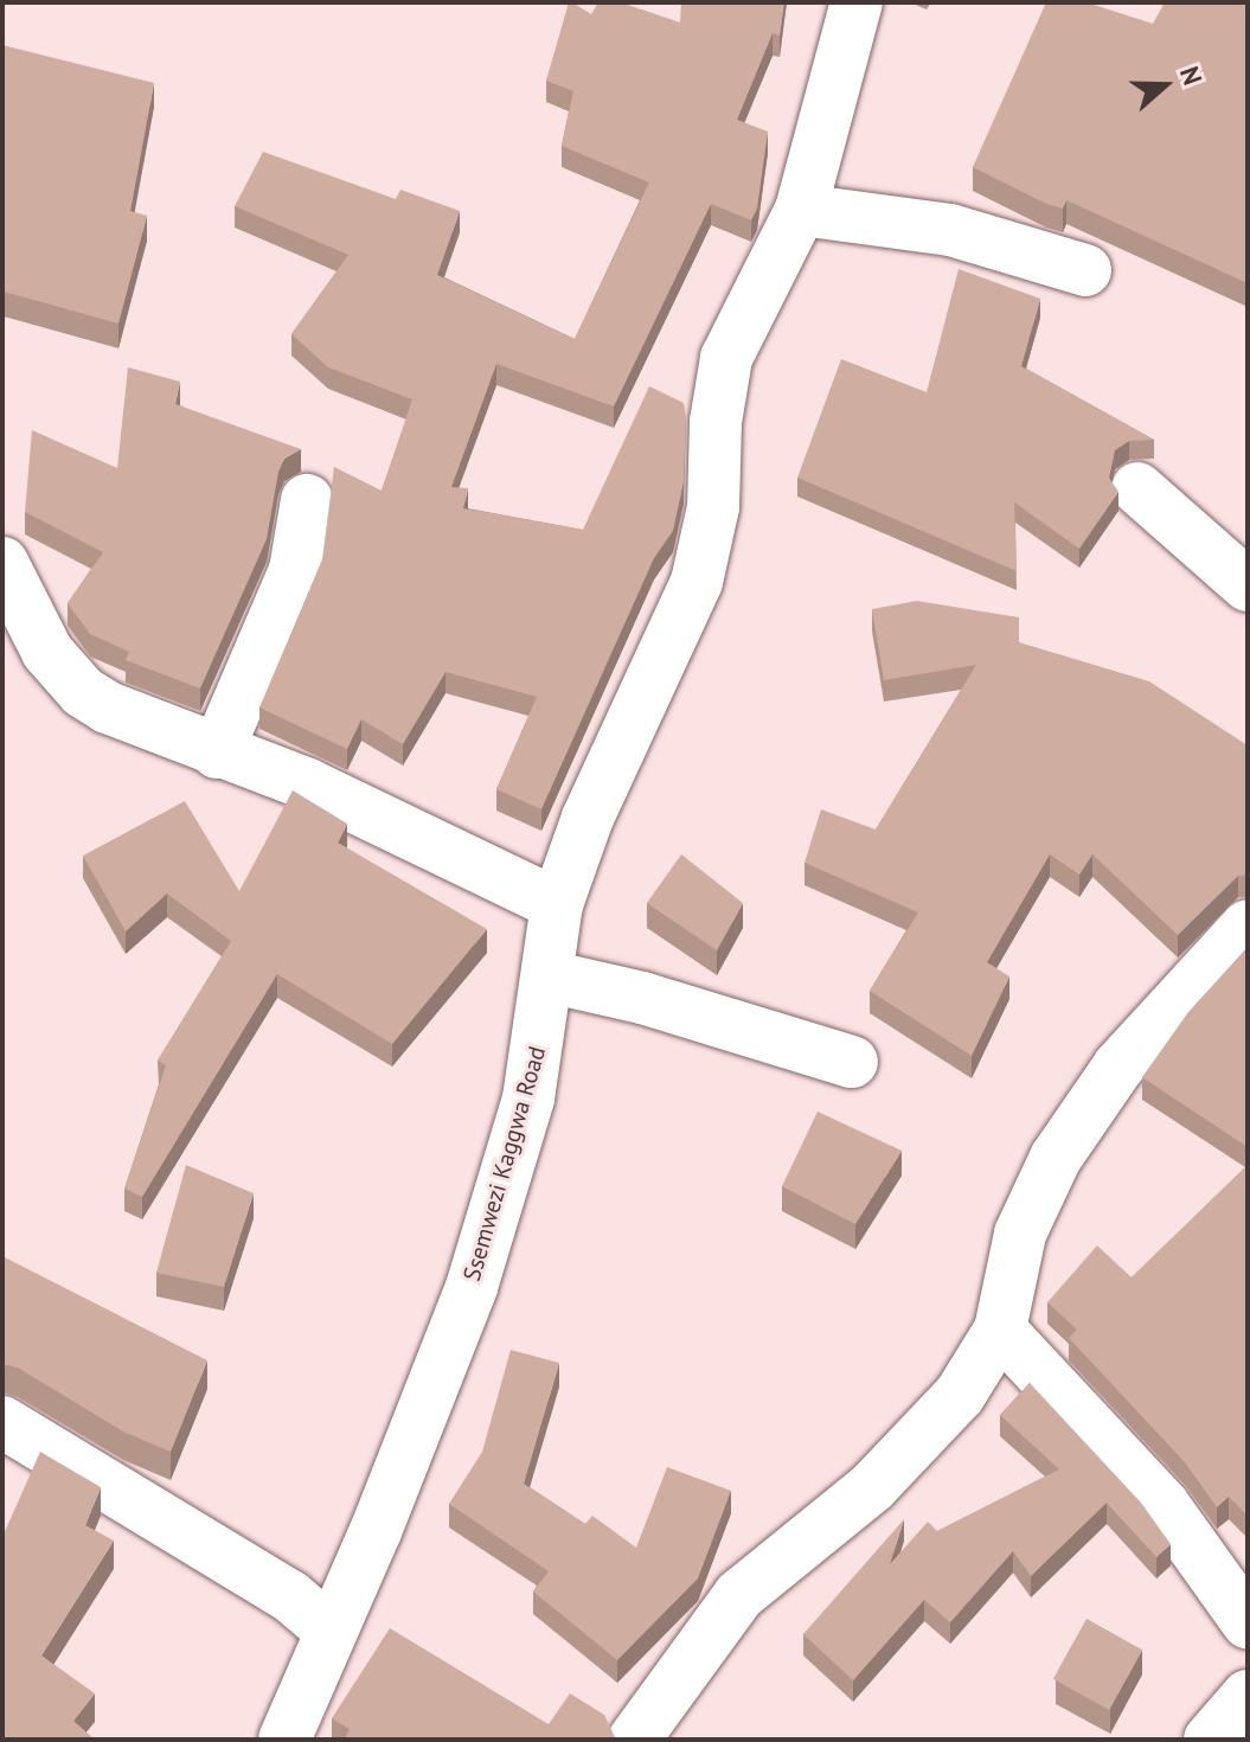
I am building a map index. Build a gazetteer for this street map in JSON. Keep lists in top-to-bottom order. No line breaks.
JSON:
{"streets":{"street":["Ssemwezi Kaggwa Road"]},"north":"right"}
